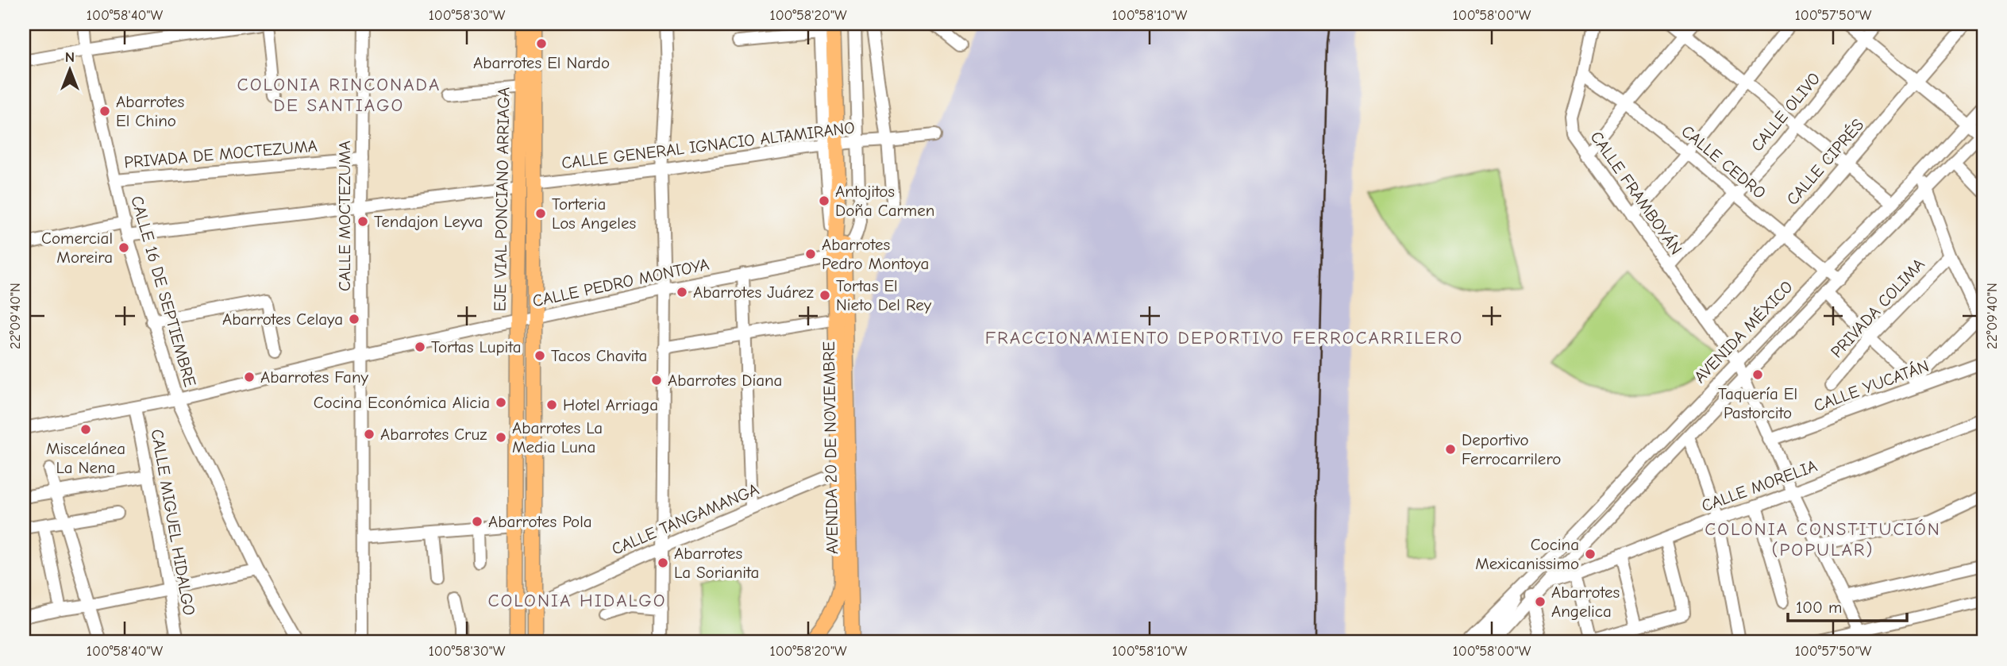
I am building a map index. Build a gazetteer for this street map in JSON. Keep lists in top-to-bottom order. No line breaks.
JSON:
{"streets":{"main road":["EJE VIAL PONCIANO ARRIAGA","AVENIDA 20 DE NOVIEMBRE"],"street":["CALLE OLIVO","CALLE GENERAL IGNACIO ALTAMIRANO","PRIVADA DE MOCTEZUMA","CALLE CEDRO","CALLE CIPRÉS","CALLE FRAMBOYÁN","CALLE MOCTEZUMA","CALLE PEDRO MONTOYA","CALLE 16 DE SEPTIEMBRE","PRIVADA COLIMA","AVENIDA MÉXICO","CALLE YUCATÁN","CALLE MORELIA","CALLE TANGAMANGA","CALLE MIGUEL HIDALGO"]},"crossings":[["CALLE OLIVO","CALLE CEDRO"],["CALLE OLIVO","CALLE FRAMBOYÁN"],["CALLE GENERAL IGNACIO ALTAMIRANO","EJE VIAL PONCIANO ARRIAGA"],["CALLE GENERAL IGNACIO ALTAMIRANO","CALLE MOCTEZUMA"],["CALLE GENERAL IGNACIO ALTAMIRANO","CALLE 16 DE SEPTIEMBRE"],["CALLE GENERAL IGNACIO ALTAMIRANO","AVENIDA 20 DE NOVIEMBRE"],["PRIVADA DE MOCTEZUMA","CALLE MOCTEZUMA"],["PRIVADA DE MOCTEZUMA","CALLE 16 DE SEPTIEMBRE"],["CALLE CEDRO","CALLE CIPRÉS"],["CALLE CEDRO","CALLE FRAMBOYÁN"],["CALLE CEDRO","AVENIDA MÉXICO"],["CALLE CIPRÉS","CALLE FRAMBOYÁN"],["CALLE FRAMBOYÁN","AVENIDA MÉXICO"],["CALLE FRAMBOYÁN","CALLE YUCATÁN"],["CALLE FRAMBOYÁN","CALLE MORELIA"],["EJE VIAL PONCIANO ARRIAGA","CALLE PEDRO MONTOYA"],["EJE VIAL PONCIANO ARRIAGA","CALLE TANGAMANGA"],["CALLE MOCTEZUMA","CALLE PEDRO MONTOYA"],["CALLE PEDRO MONTOYA","CALLE 16 DE SEPTIEMBRE"],["CALLE PEDRO MONTOYA","AVENIDA 20 DE NOVIEMBRE"],["CALLE PEDRO MONTOYA","CALLE MIGUEL HIDALGO"],["AVENIDA MÉXICO","CALLE MORELIA"],["AVENIDA 20 DE NOVIEMBRE","CALLE TANGAMANGA"]],"districts":["COLONIA RINCONADA DE SANTIAGO","FRACCIONAMIENTO DEPORTIVO FERROCARRILERO","COLONIA CONSTITUCIÓN (POPULAR)","COLONIA HIDALGO"],"places":["Abarrotes El Nardo","Abarrotes El Chino","Antojitos Doña Carmen","Torteria Los Angeles","Tendajon Leyva","Comercial Moreira","Abarrotes Pedro Montoya","Abarrotes Juárez","Tortas El Nieto Del Rey","Abarrotes Celaya","Tortas Lupita","Tacos Chavita","Taquería El Pastorcito","Abarrotes Fany","Abarrotes Diana","Cocina Económica Alicia","Hotel Arriaga","Miscelánea La Nena","Abarrotes Cruz","Abarrotes La Media Luna","Deportivo Ferrocarrilero","Abarrotes Pola","Cocina Mexicanissimo","Abarrotes La Sorianita","Abarrotes Angelica"],"scale_bar":"100 m","north":"top","coordinates":["100°58'40\"W","100°58'30\"W","100°58'20\"W","100°58'10\"W","100°58'00\"W","100°57'50\"W","22°09'40\"N"]}
